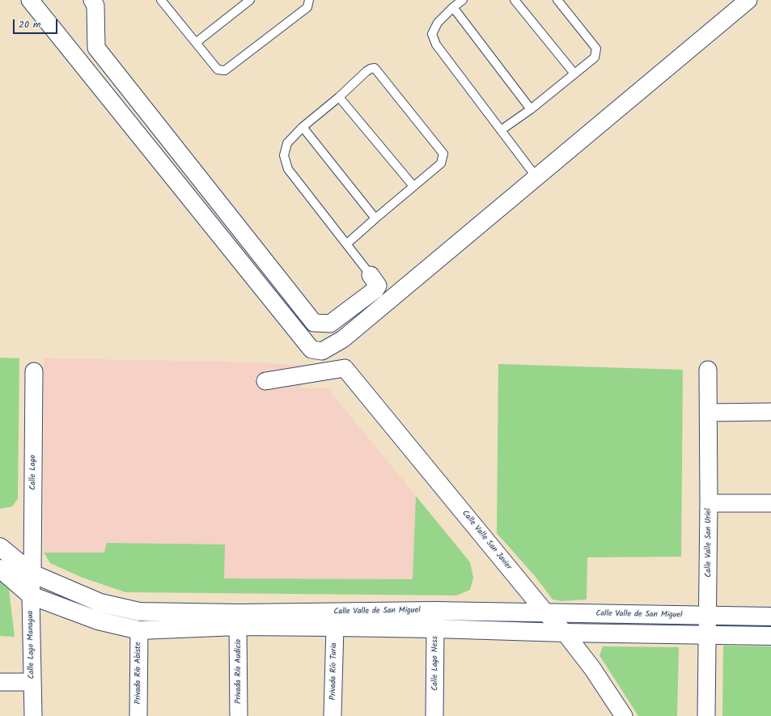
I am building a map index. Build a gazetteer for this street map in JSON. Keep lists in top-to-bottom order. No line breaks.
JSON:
{"streets":{"street":["Calle Lago","Calle Valle San Javier","Calle Valle San Uriel","Calle Valle de San Miguel","Calle Lago Managua","Calle Lago Ness","Privada Río Audicio","Privada Río Turia","Privada Río Abiste"]},"crossings":[["Calle Lago","Calle Valle de San Miguel"],["Calle Lago","Calle Lago Managua"],["Calle Valle San Javier","Calle Valle de San Miguel"],["Calle Valle San Uriel","Calle Valle de San Miguel"],["Calle Valle de San Miguel","Calle Lago Managua"],["Calle Valle de San Miguel","Calle Lago Ness"],["Calle Valle de San Miguel","Privada Río Audicio"],["Calle Valle de San Miguel","Privada Río Turia"],["Calle Valle de San Miguel","Privada Río Abiste"]],"scale_bar":"20 m"}
